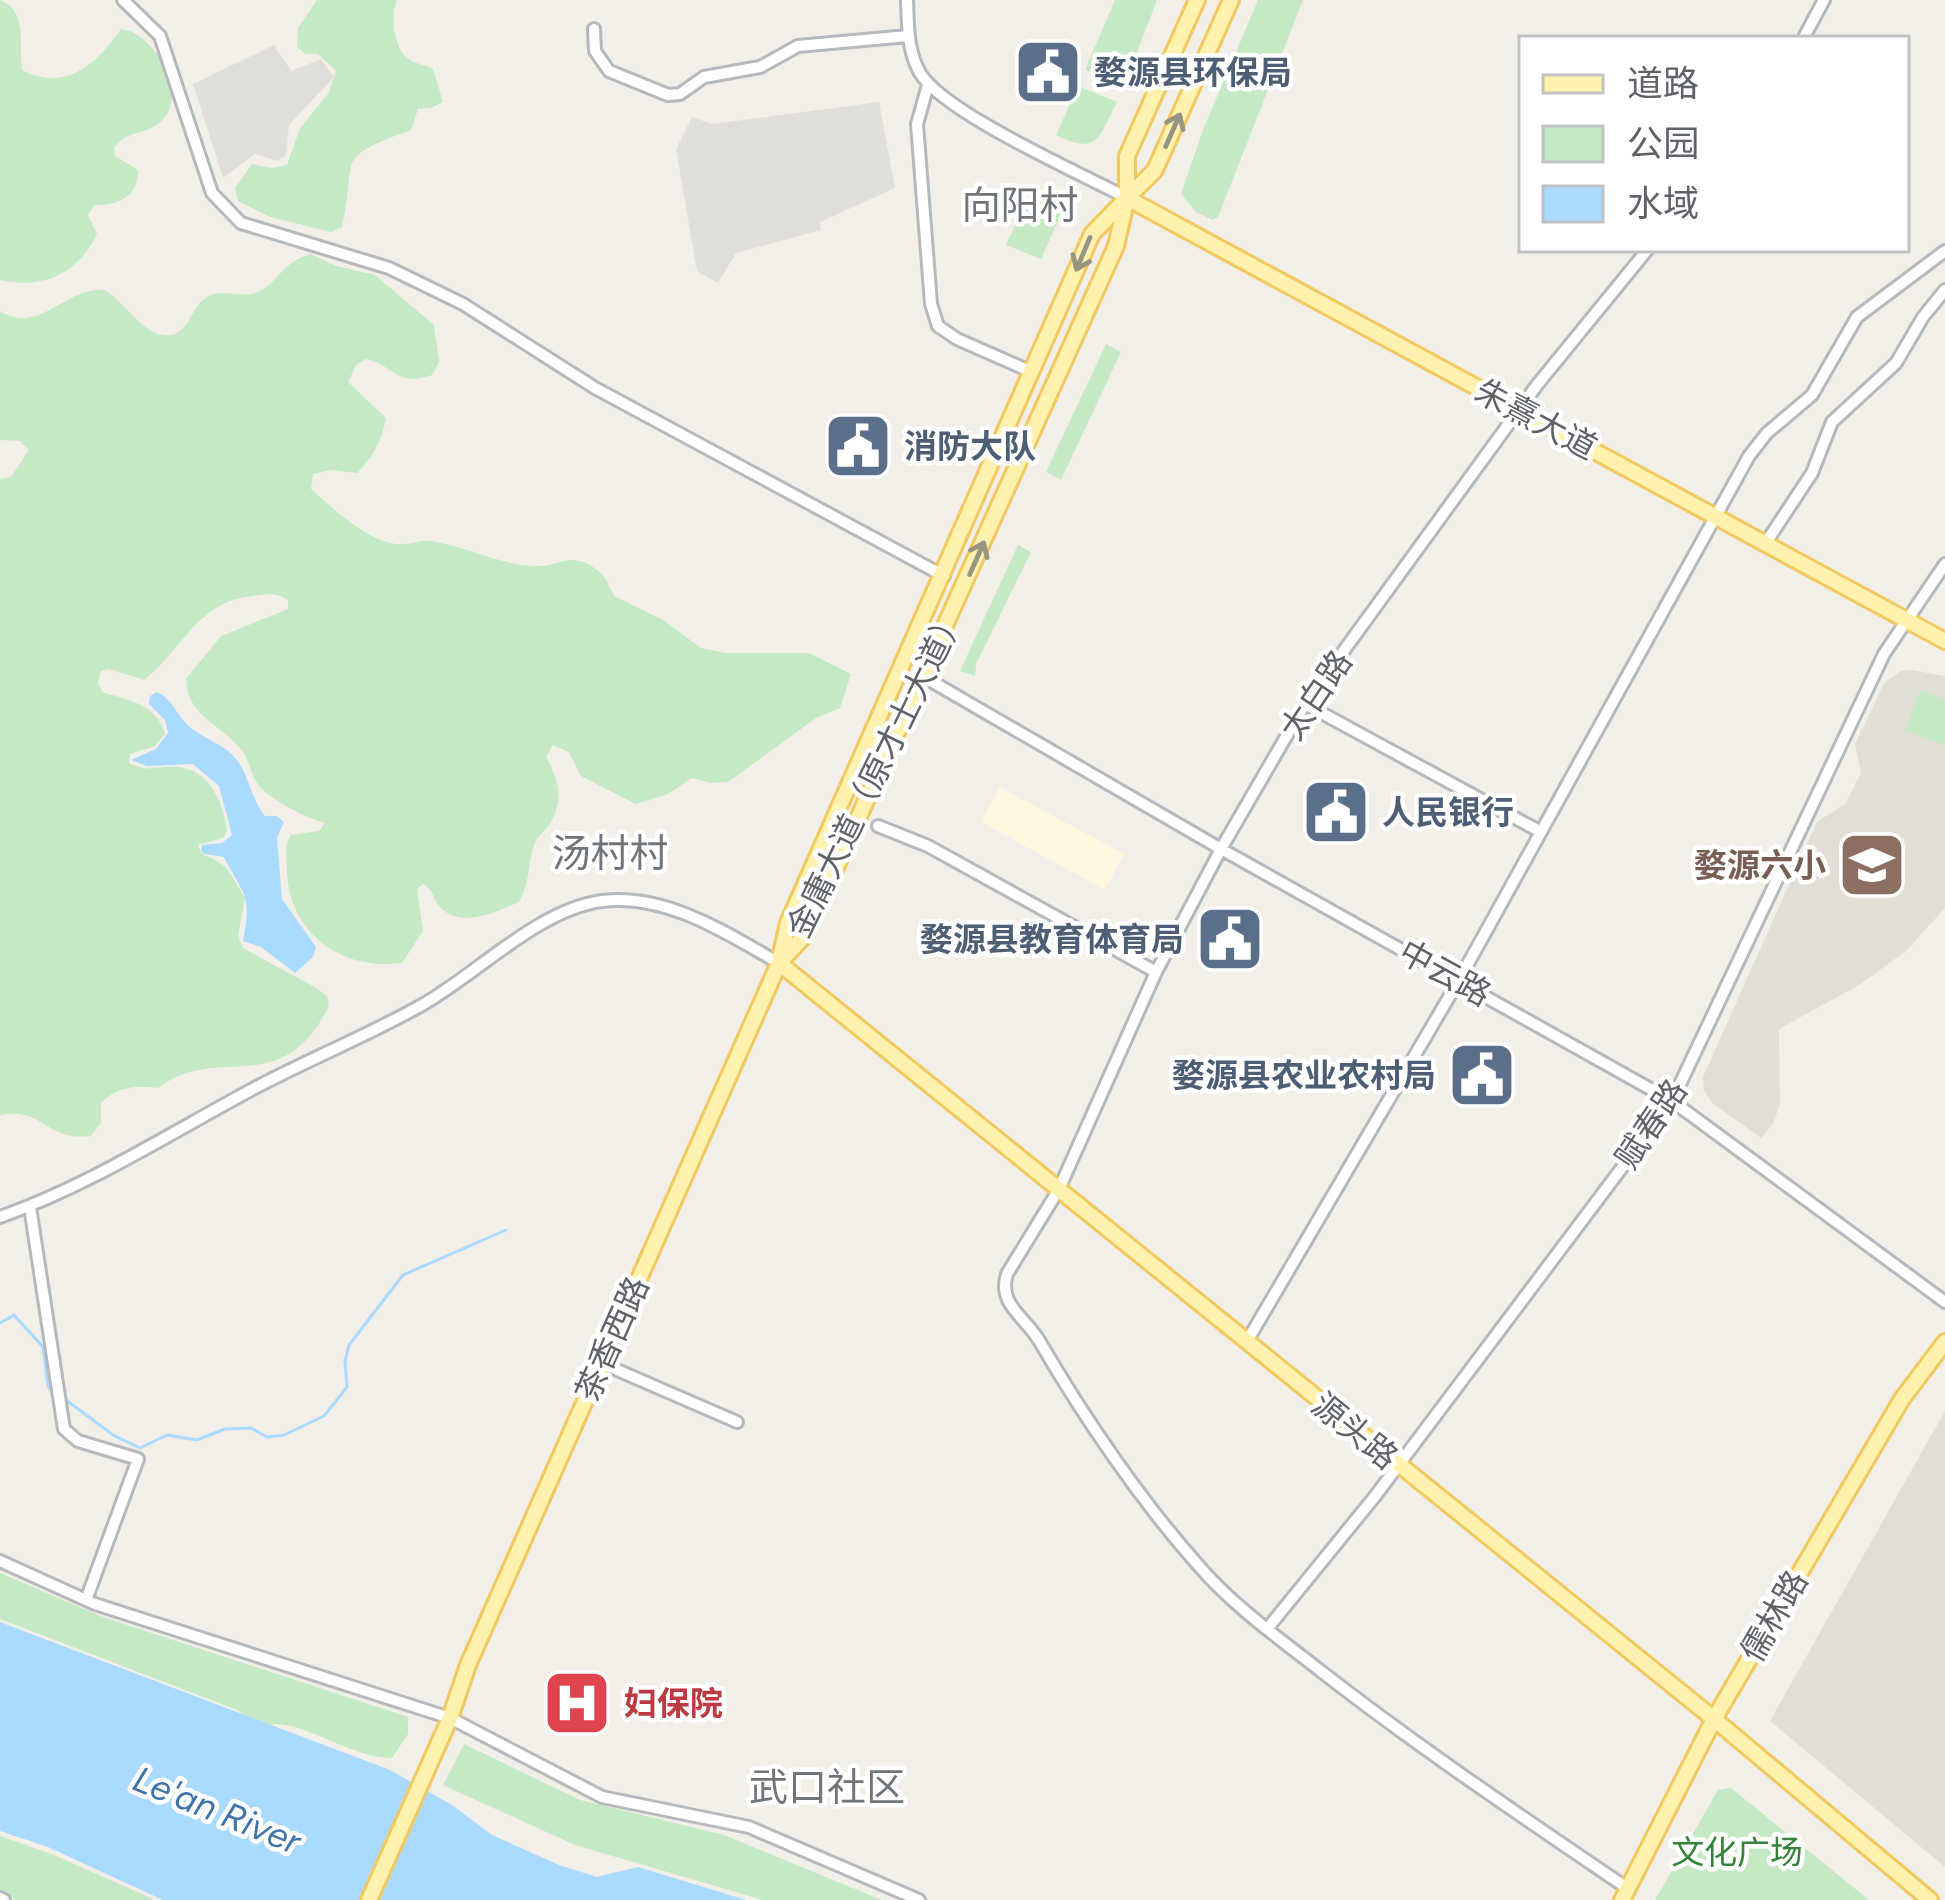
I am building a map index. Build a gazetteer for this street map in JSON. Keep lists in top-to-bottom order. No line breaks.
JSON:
{"streets":{"main road":["朱熹大道","金庸大道（原才士大道）","茶香西路","源头路","儒林路"],"street":["太白路","中云路","赋春路"]},"crossings":[["朱熹大道","太白路"],["朱熹大道","金庸大道（原才士大道）"],["朱熹大道","赋春路"],["太白路","中云路"],["太白路","赋春路"],["太白路","源头路"],["太白路","儒林路"],["金庸大道（原才士大道）","中云路"],["金庸大道（原才士大道）","茶香西路"],["金庸大道（原才士大道）","源头路"],["中云路","赋春路"],["赋春路","源头路"],["茶香西路","源头路"],["源头路","儒林路"]],"districts":["向阳村","汤村村","武口社区"],"water":["Le'an River"],"parks":["文化广场"],"places":{"public building":["婺源县环保局","消防大队","人民银行","婺源县教育体育局","婺源县农业农村局"],"school or university":["婺源六小"],"hospital":["妇保院"]},"legend":["道路","公园","水域"]}
